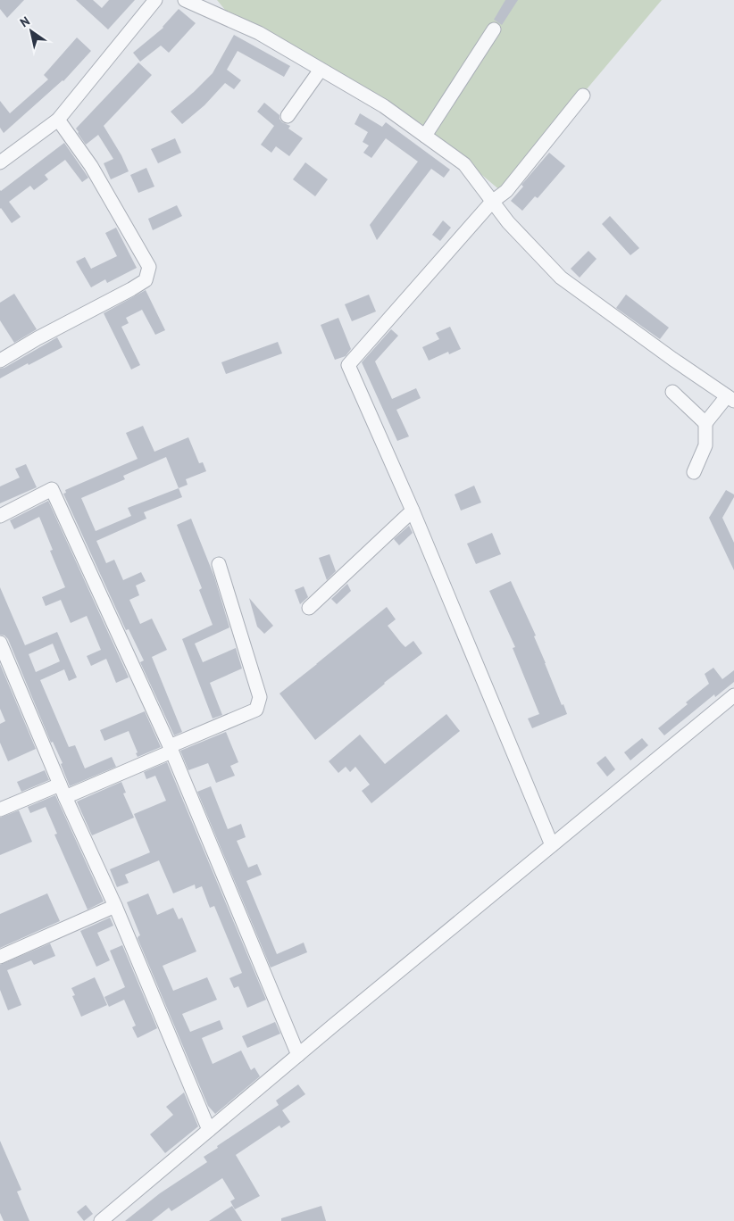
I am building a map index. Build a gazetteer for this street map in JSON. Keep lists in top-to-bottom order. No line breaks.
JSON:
{"north":"top left"}
